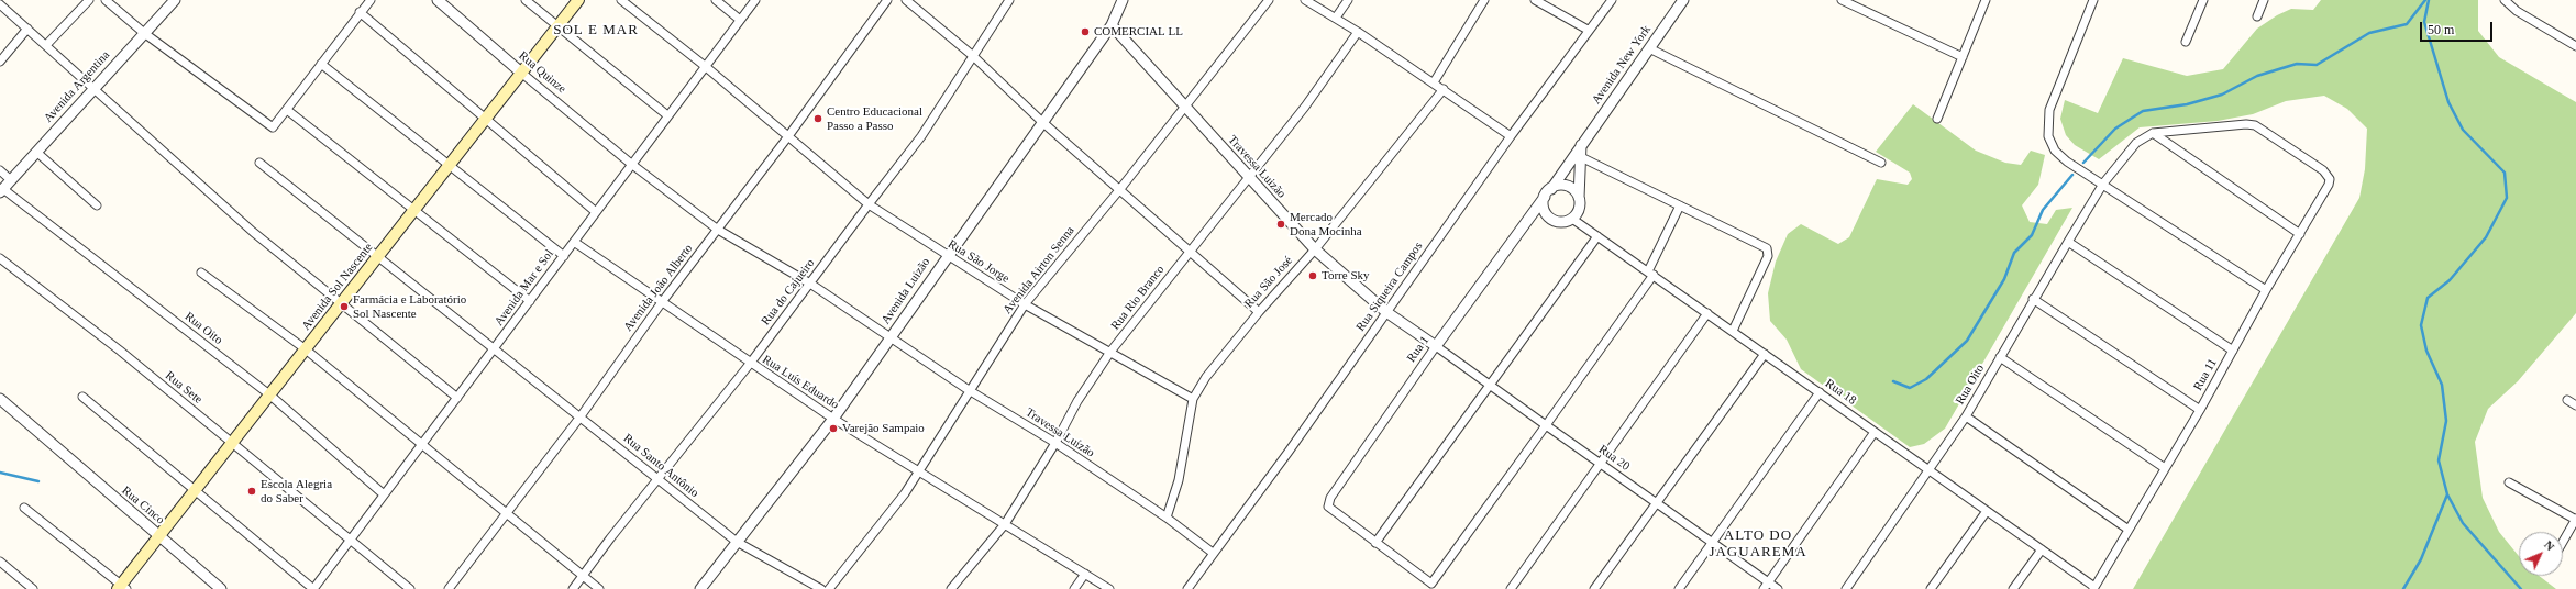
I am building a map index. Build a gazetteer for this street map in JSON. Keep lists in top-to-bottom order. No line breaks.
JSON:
{"streets":{"main road":["Avenida Sol Nascente"],"street":["Avenida New York","Rua Quinze","Avenida Argentina","Travessa Luizão","Rua São Jorge","Avenida Airton Senna","Rua São José","Rua Siqueira Campos","Avenida Mar e Sol","Avenida João Alberto","Avenida Luizão","Rua do Cajueiro","Rua Rio Branco","Rua Oito","Rua 1","Rua 11","Rua Luís Eduardo","Rua Sete","Rua 18","Travessa Luízão","Rua 20","Rua Santo Antônio","Rua Cinco"]},"crossings":[["Avenida New York","Rua 1"],["Avenida New York","Rua 18"],["Rua Quinze","Avenida Sol Nascente"],["Rua Quinze","Avenida Mar e Sol"],["Rua Quinze","Avenida João Alberto"],["Rua Quinze","Travessa Luízão"],["Avenida Argentina","Rua Oito"],["Travessa Luizão","Avenida Airton Senna"],["Travessa Luizão","Rua São José"],["Travessa Luizão","Rua Siqueira Campos"],["Travessa Luizão","Avenida Luizão"],["Travessa Luizão","Rua Rio Branco"],["Travessa Luizão","Rua 1"],["Travessa Luizão","Rua 20"],["Rua São Jorge","Avenida Airton Senna"],["Rua São Jorge","Rua São José"],["Rua São Jorge","Avenida Mar e Sol"],["Rua São Jorge","Avenida João Alberto"],["Rua São Jorge","Avenida Luizão"],["Rua São Jorge","Rua do Cajueiro"],["Rua São Jorge","Rua Rio Branco"],["Avenida Airton Senna","Rua Luís Eduardo"],["Avenida Airton Senna","Travessa Luízão"],["Rua São José","Travessa Luízão"],["Avenida Sol Nascente","Rua Oito"],["Avenida Sol Nascente","Rua Sete"],["Avenida Sol Nascente","Rua Santo Antônio"],["Avenida Sol Nascente","Rua Cinco"],["Rua Siqueira Campos","Travessa Luízão"],["Avenida Mar e Sol","Rua Oito"],["Avenida Mar e Sol","Rua Luís Eduardo"],["Avenida Mar e Sol","Rua Sete"],["Avenida Mar e Sol","Rua Santo Antônio"],["Avenida João Alberto","Rua Luís Eduardo"],["Avenida João Alberto","Travessa Luízão"],["Avenida João Alberto","Rua Santo Antônio"],["Avenida Luizão","Rua Luís Eduardo"],["Avenida Luizão","Travessa Luízão"],["Avenida Luizão","Rua Santo Antônio"],["Rua do Cajueiro","Rua Luís Eduardo"],["Rua do Cajueiro","Travessa Luízão"],["Rua do Cajueiro","Rua Santo Antônio"],["Rua Rio Branco","Rua Luís Eduardo"],["Rua Rio Branco","Travessa Luízão"],["Rua Oito","Rua 11"],["Rua Oito","Rua 18"],["Rua 1","Rua 18"],["Rua 1","Rua 20"],["Rua 11","Rua 18"]],"districts":["SOL E MAR","ALTO DO JAGUAREMA"],"places":["COMERCIAL LL","Centro Educacional Passo a Passo","Mercado Dona Mocinha","Torre Sky","Farmácia e Laboratório Sol Nascente","Varejão Sampaio","Escola Alegria do Saber"],"scale_bar":"50 m","north":"top right"}
